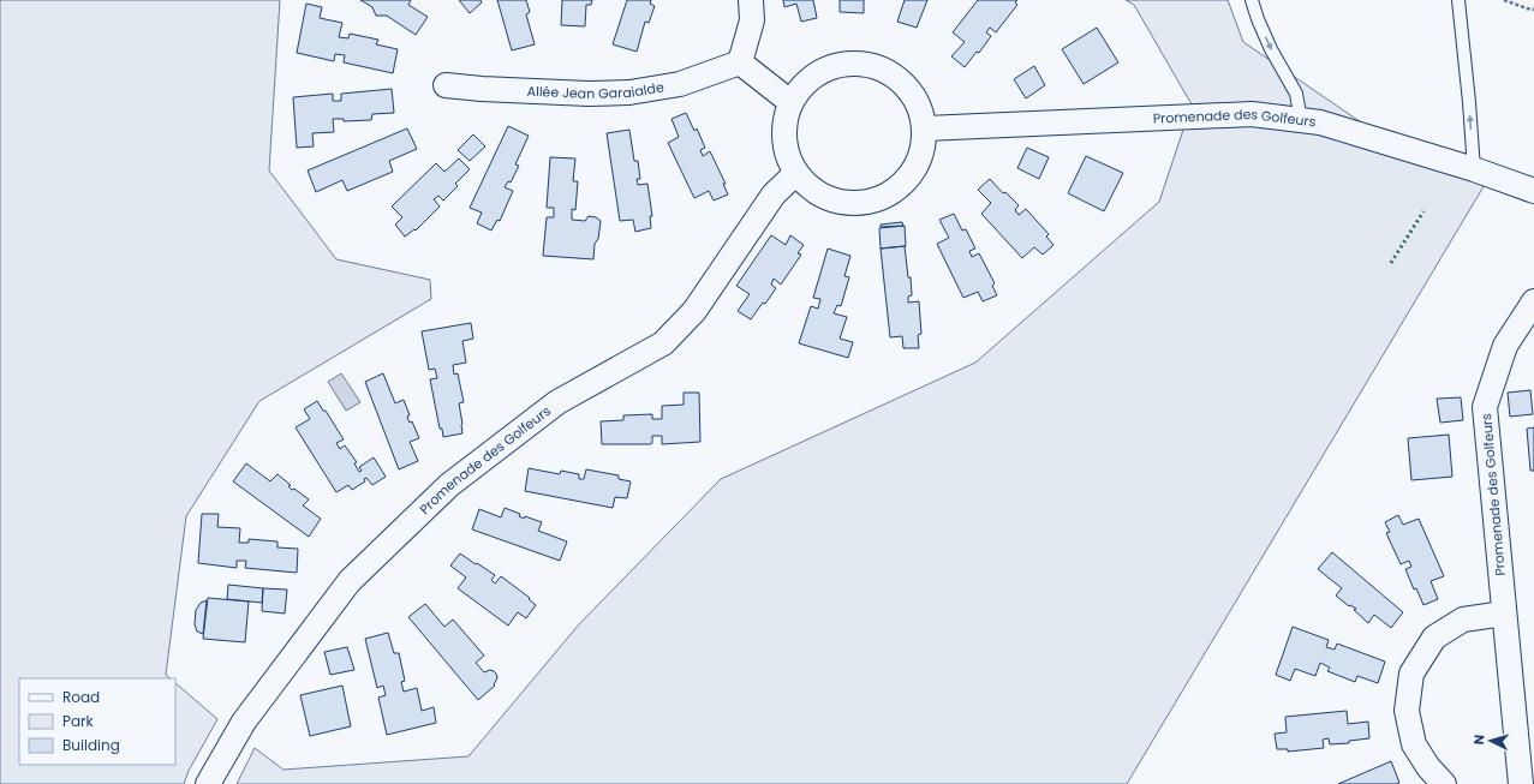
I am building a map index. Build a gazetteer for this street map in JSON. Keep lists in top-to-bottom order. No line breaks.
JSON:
{"streets":{"street":["Allée Jean Garaialde","Promenade des Golfeurs"]},"legend":["Road","Park","Building"],"north":"left"}
